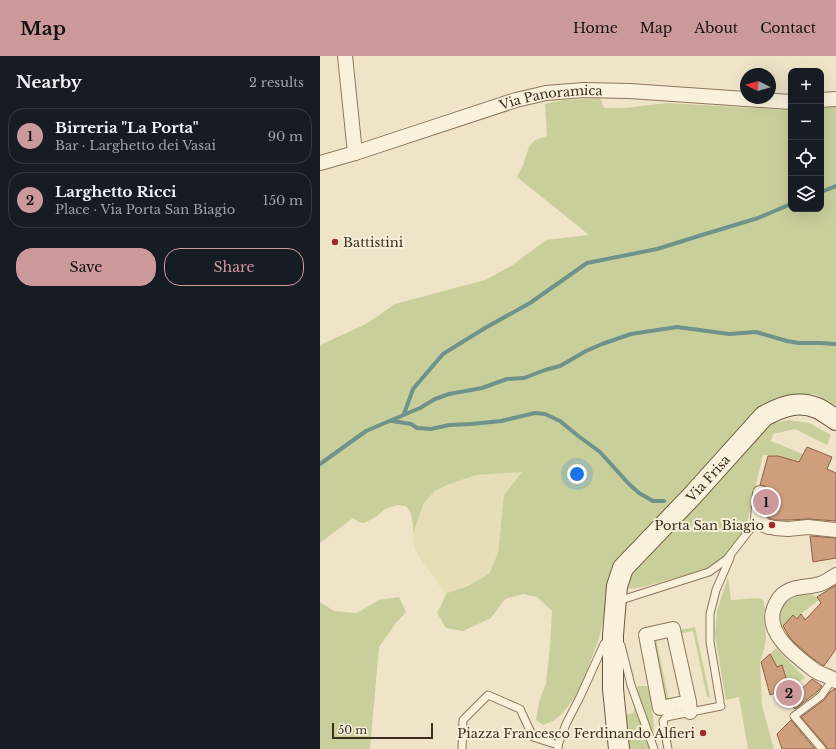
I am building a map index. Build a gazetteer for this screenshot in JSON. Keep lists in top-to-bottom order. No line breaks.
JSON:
{"streets":{"street":["Via Panoramica","Via Frisa"]},"places":["Battistini","Porta San Biagio","Piazza Francesco Ferdinando Alfieri"],"scale_bar":"50 m","north":"left","page":{"header":"Map","nav":["Home","Map","About","Contact"],"heading":["Nearby","2 results"],"map_buttons":["+","−"],"list":[{"mark":"1","name":"Birreria \"La Porta\"","note":"Bar · Larghetto dei Vasai","value":"90 m"},{"mark":"2","name":"Larghetto Ricci","note":"Place · Via Porta San Biagio","value":"150 m"}],"buttons":["Save","Share"],"pins":["1","2"],"scale":"50 m"}}
